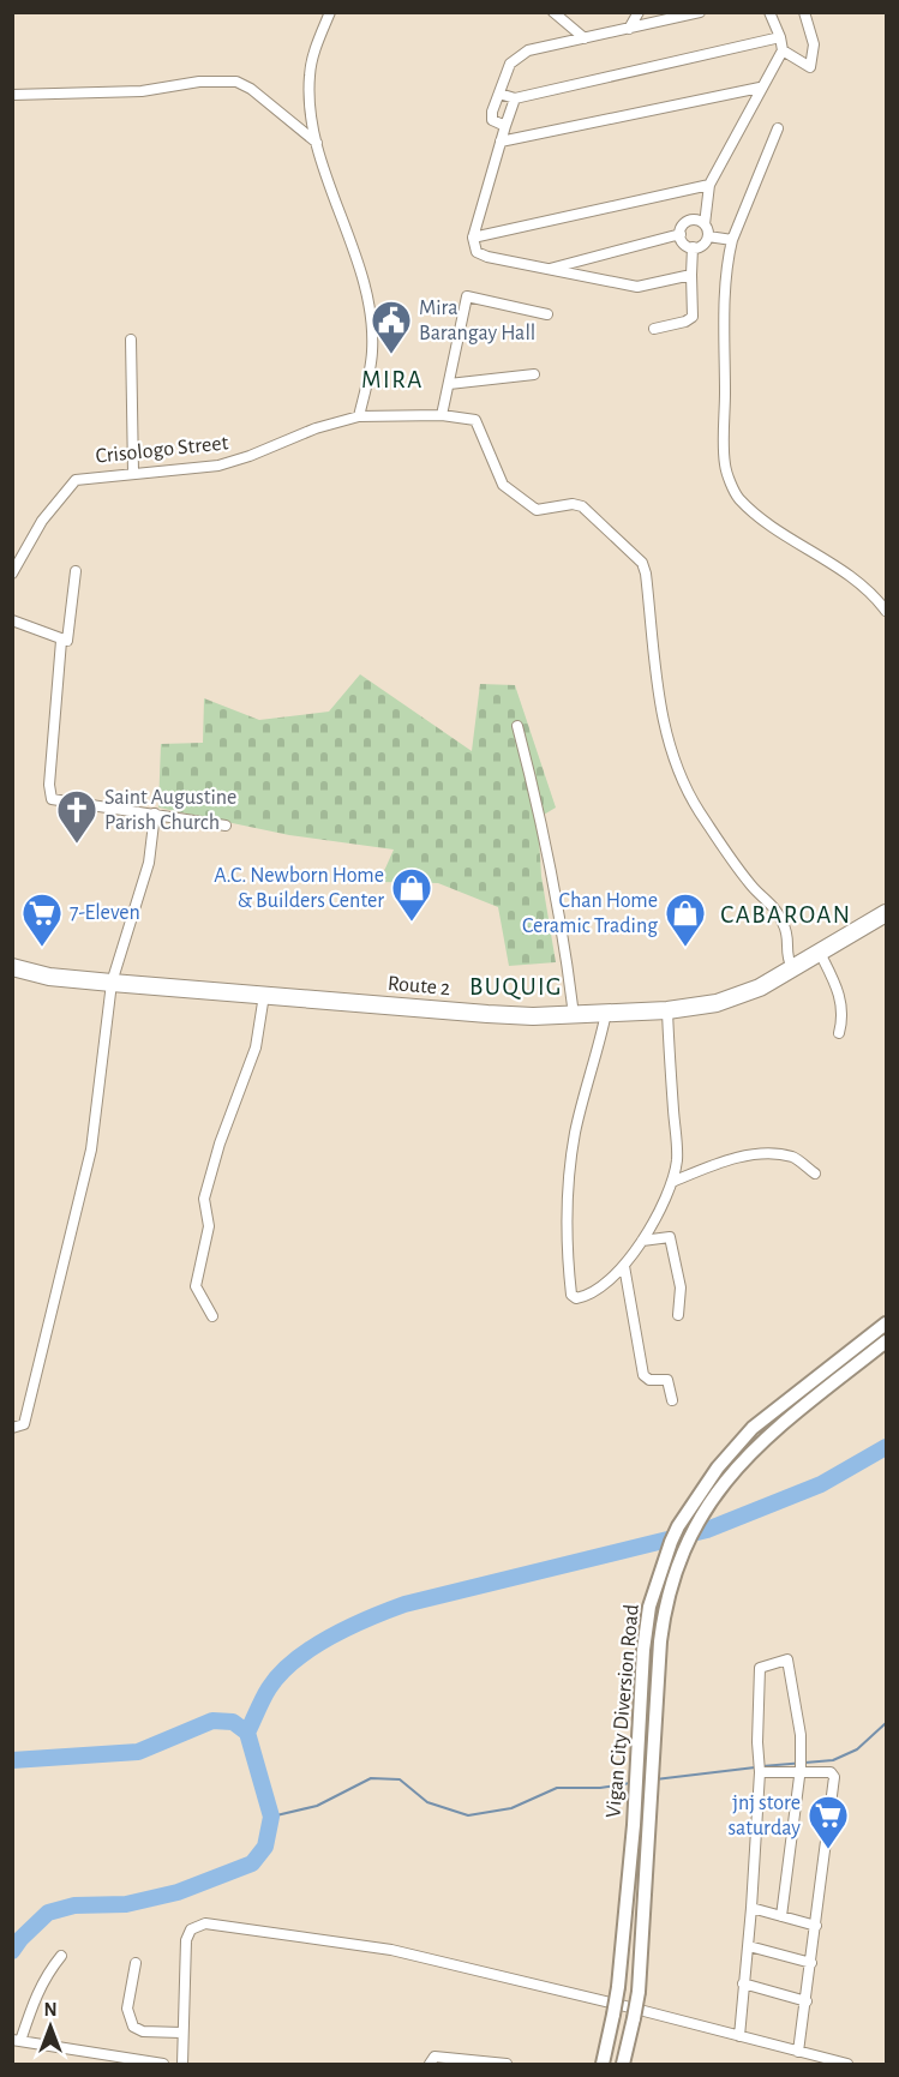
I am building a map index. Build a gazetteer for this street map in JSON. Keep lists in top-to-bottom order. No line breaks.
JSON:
{"streets":{"highway":["Route 2"],"main road":["Vigan City Diversion Road"],"street":["Crisologo Street"]},"crossings":[["Crisologo Street","Route 2"]],"districts":["MIRA","CABAROAN","BUQUIG"],"places":{"public building":["Mira Barangay Hall"],"church":["Saint Augustine Parish Church"],"shop":["A.C. Newborn Home & Builders Center","Chan Home Ceramic Trading"],"supermarket":["7-Eleven","jnj store saturday"]},"north":"top"}
